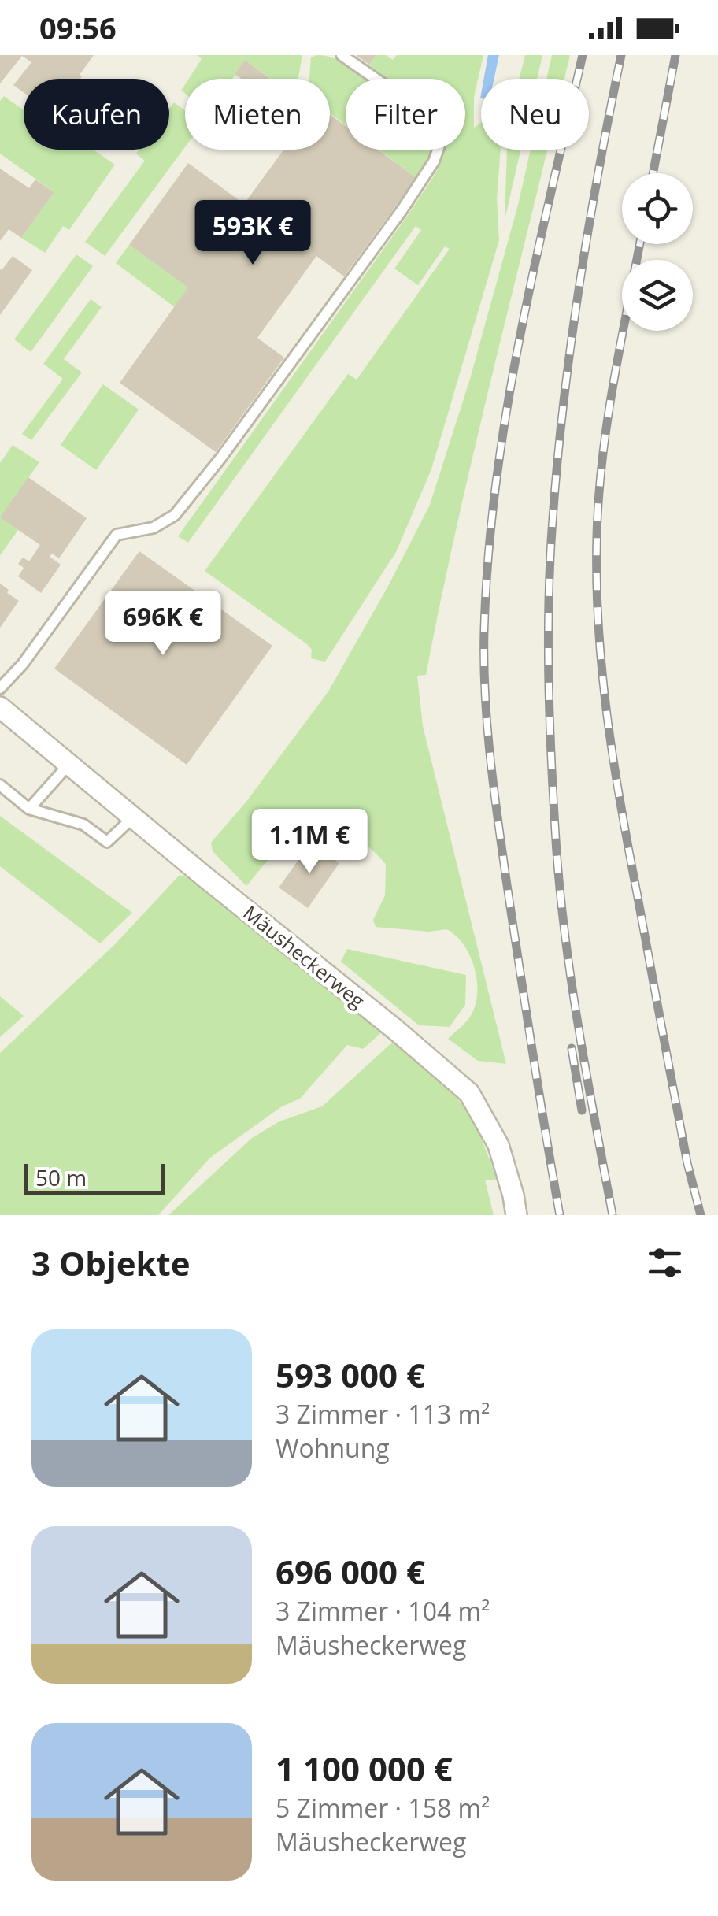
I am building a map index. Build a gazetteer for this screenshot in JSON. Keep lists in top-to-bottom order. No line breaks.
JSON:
{"streets":{"street":["Mäusheckerweg"]},"scale_bar":"50 m","page":{"status":"09:56","chip":["Kaufen","Mieten","Filter","Neu"],"price":["593K €","696K €","1.1M €"],"scale":"50 m","heading":"3 Objekte","list":[{"name":"593 000 €","note":"3 Zimmer · 113 m² · Wohnung"},{"name":"696 000 €","note":"3 Zimmer · 104 m² · Mäusheckerweg"},{"name":"1 100 000 €","note":"5 Zimmer · 158 m² · Mäusheckerweg"}]}}
